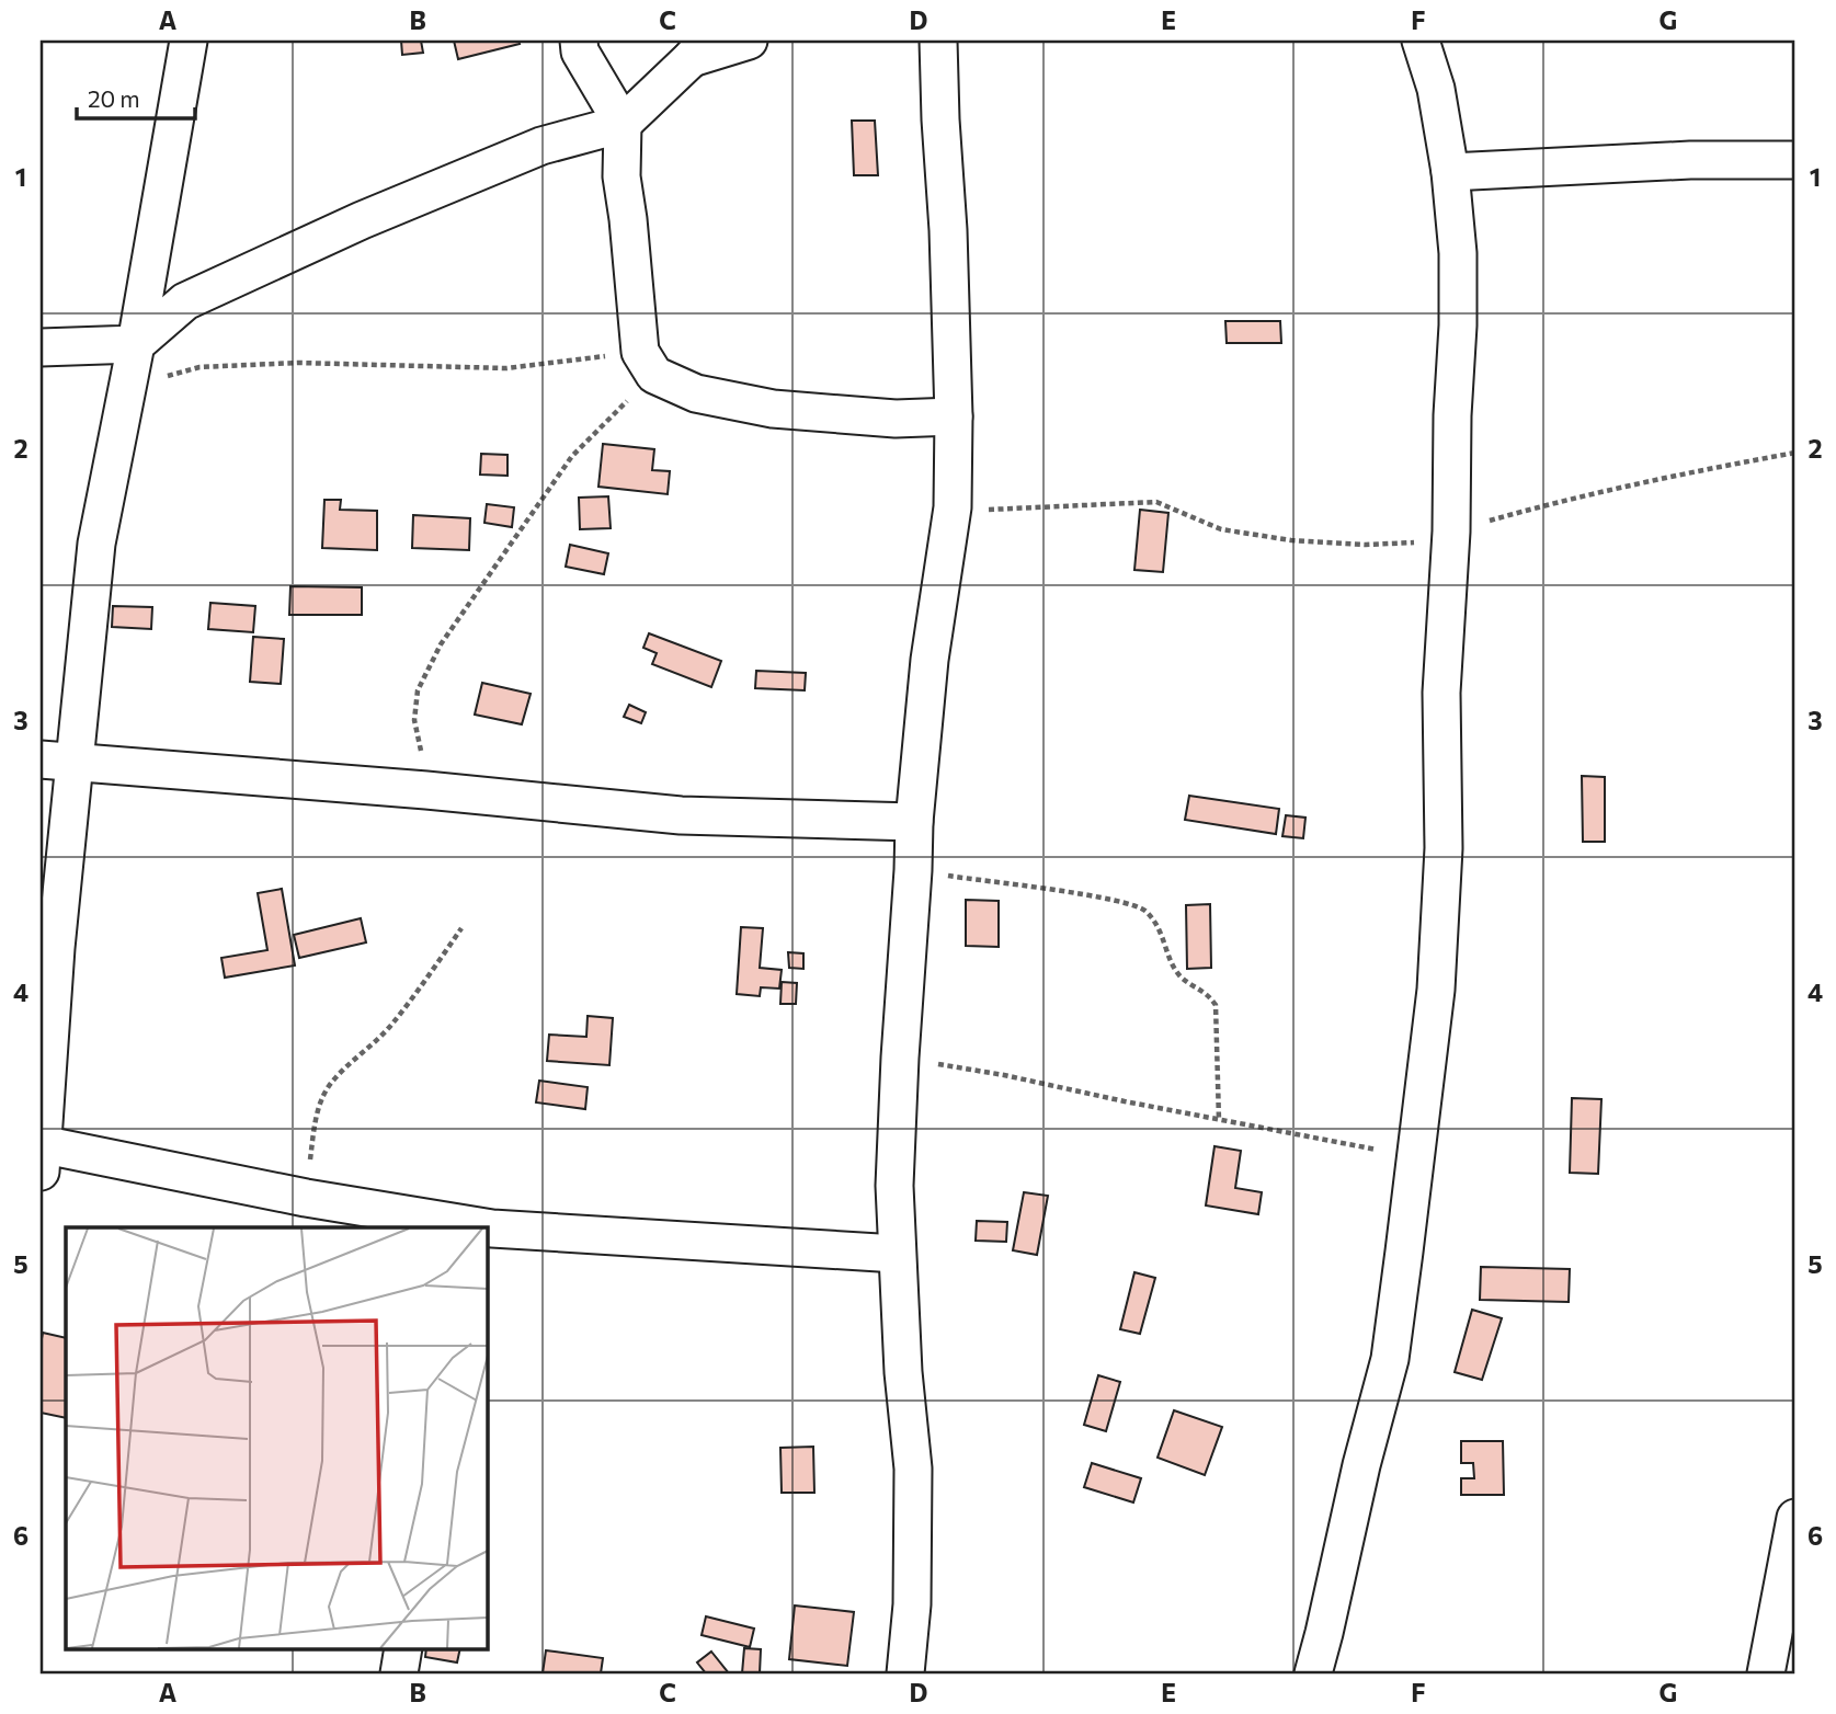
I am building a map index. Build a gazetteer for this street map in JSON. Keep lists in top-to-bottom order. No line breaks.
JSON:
{"scale_bar":"20 m","grid":{"columns":["A","B","C","D","E","F","G"],"rows":["1","2","3","4","5","6"]}}
